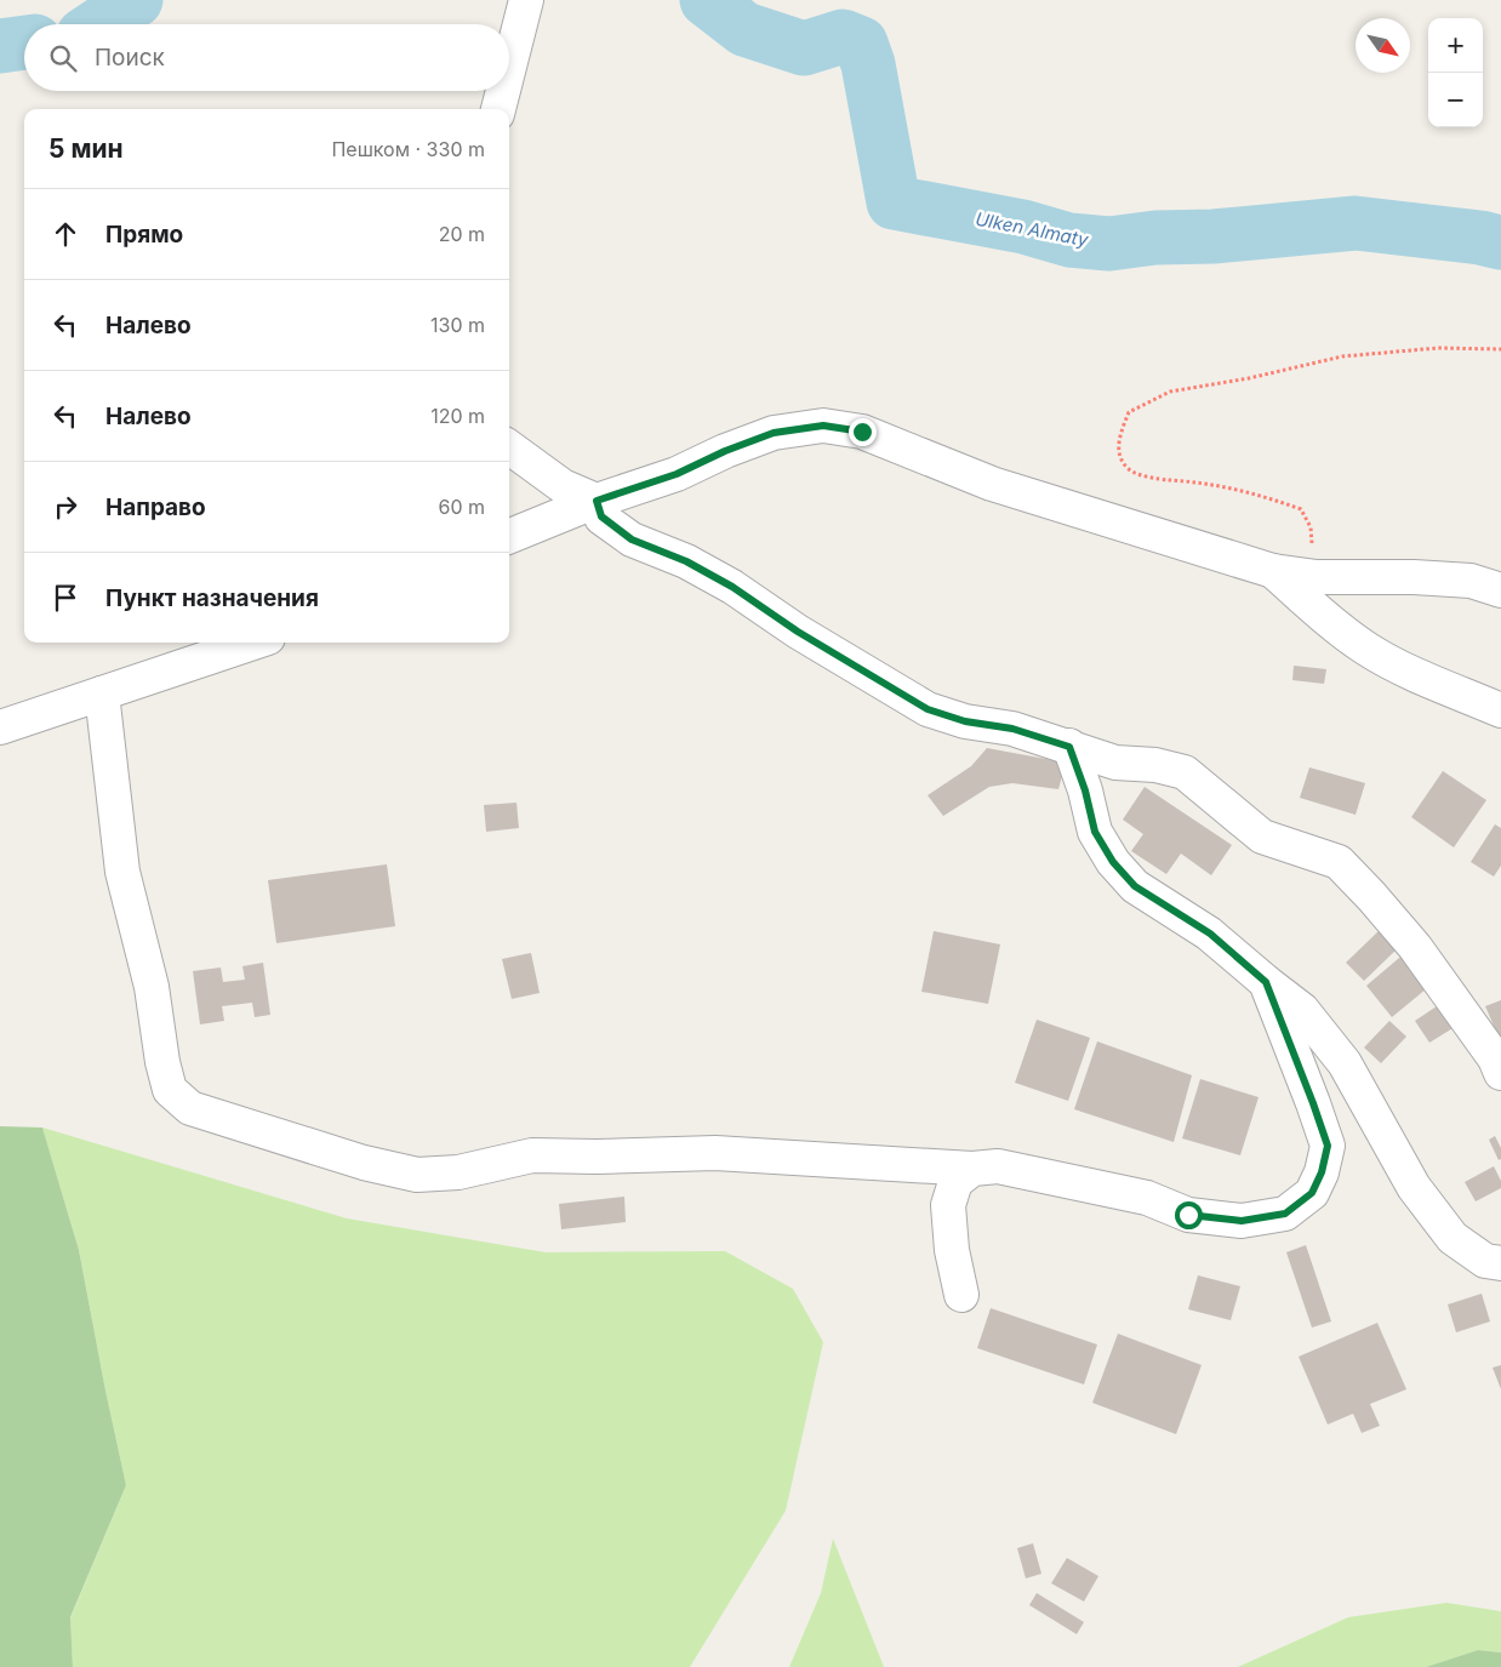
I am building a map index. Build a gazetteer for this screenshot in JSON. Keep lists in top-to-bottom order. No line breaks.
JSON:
{"water":["Ulken Almaty"],"north":"bottom right","page":{"map_buttons":["+","−"],"search":"Поиск","heading":["5 мин","Пешком · 330 m"],"list":[["Прямо","20 m"],["Налево","130 m"],["Налево","120 m"],["Направо","60 m"],"Пункт назначения"]}}
